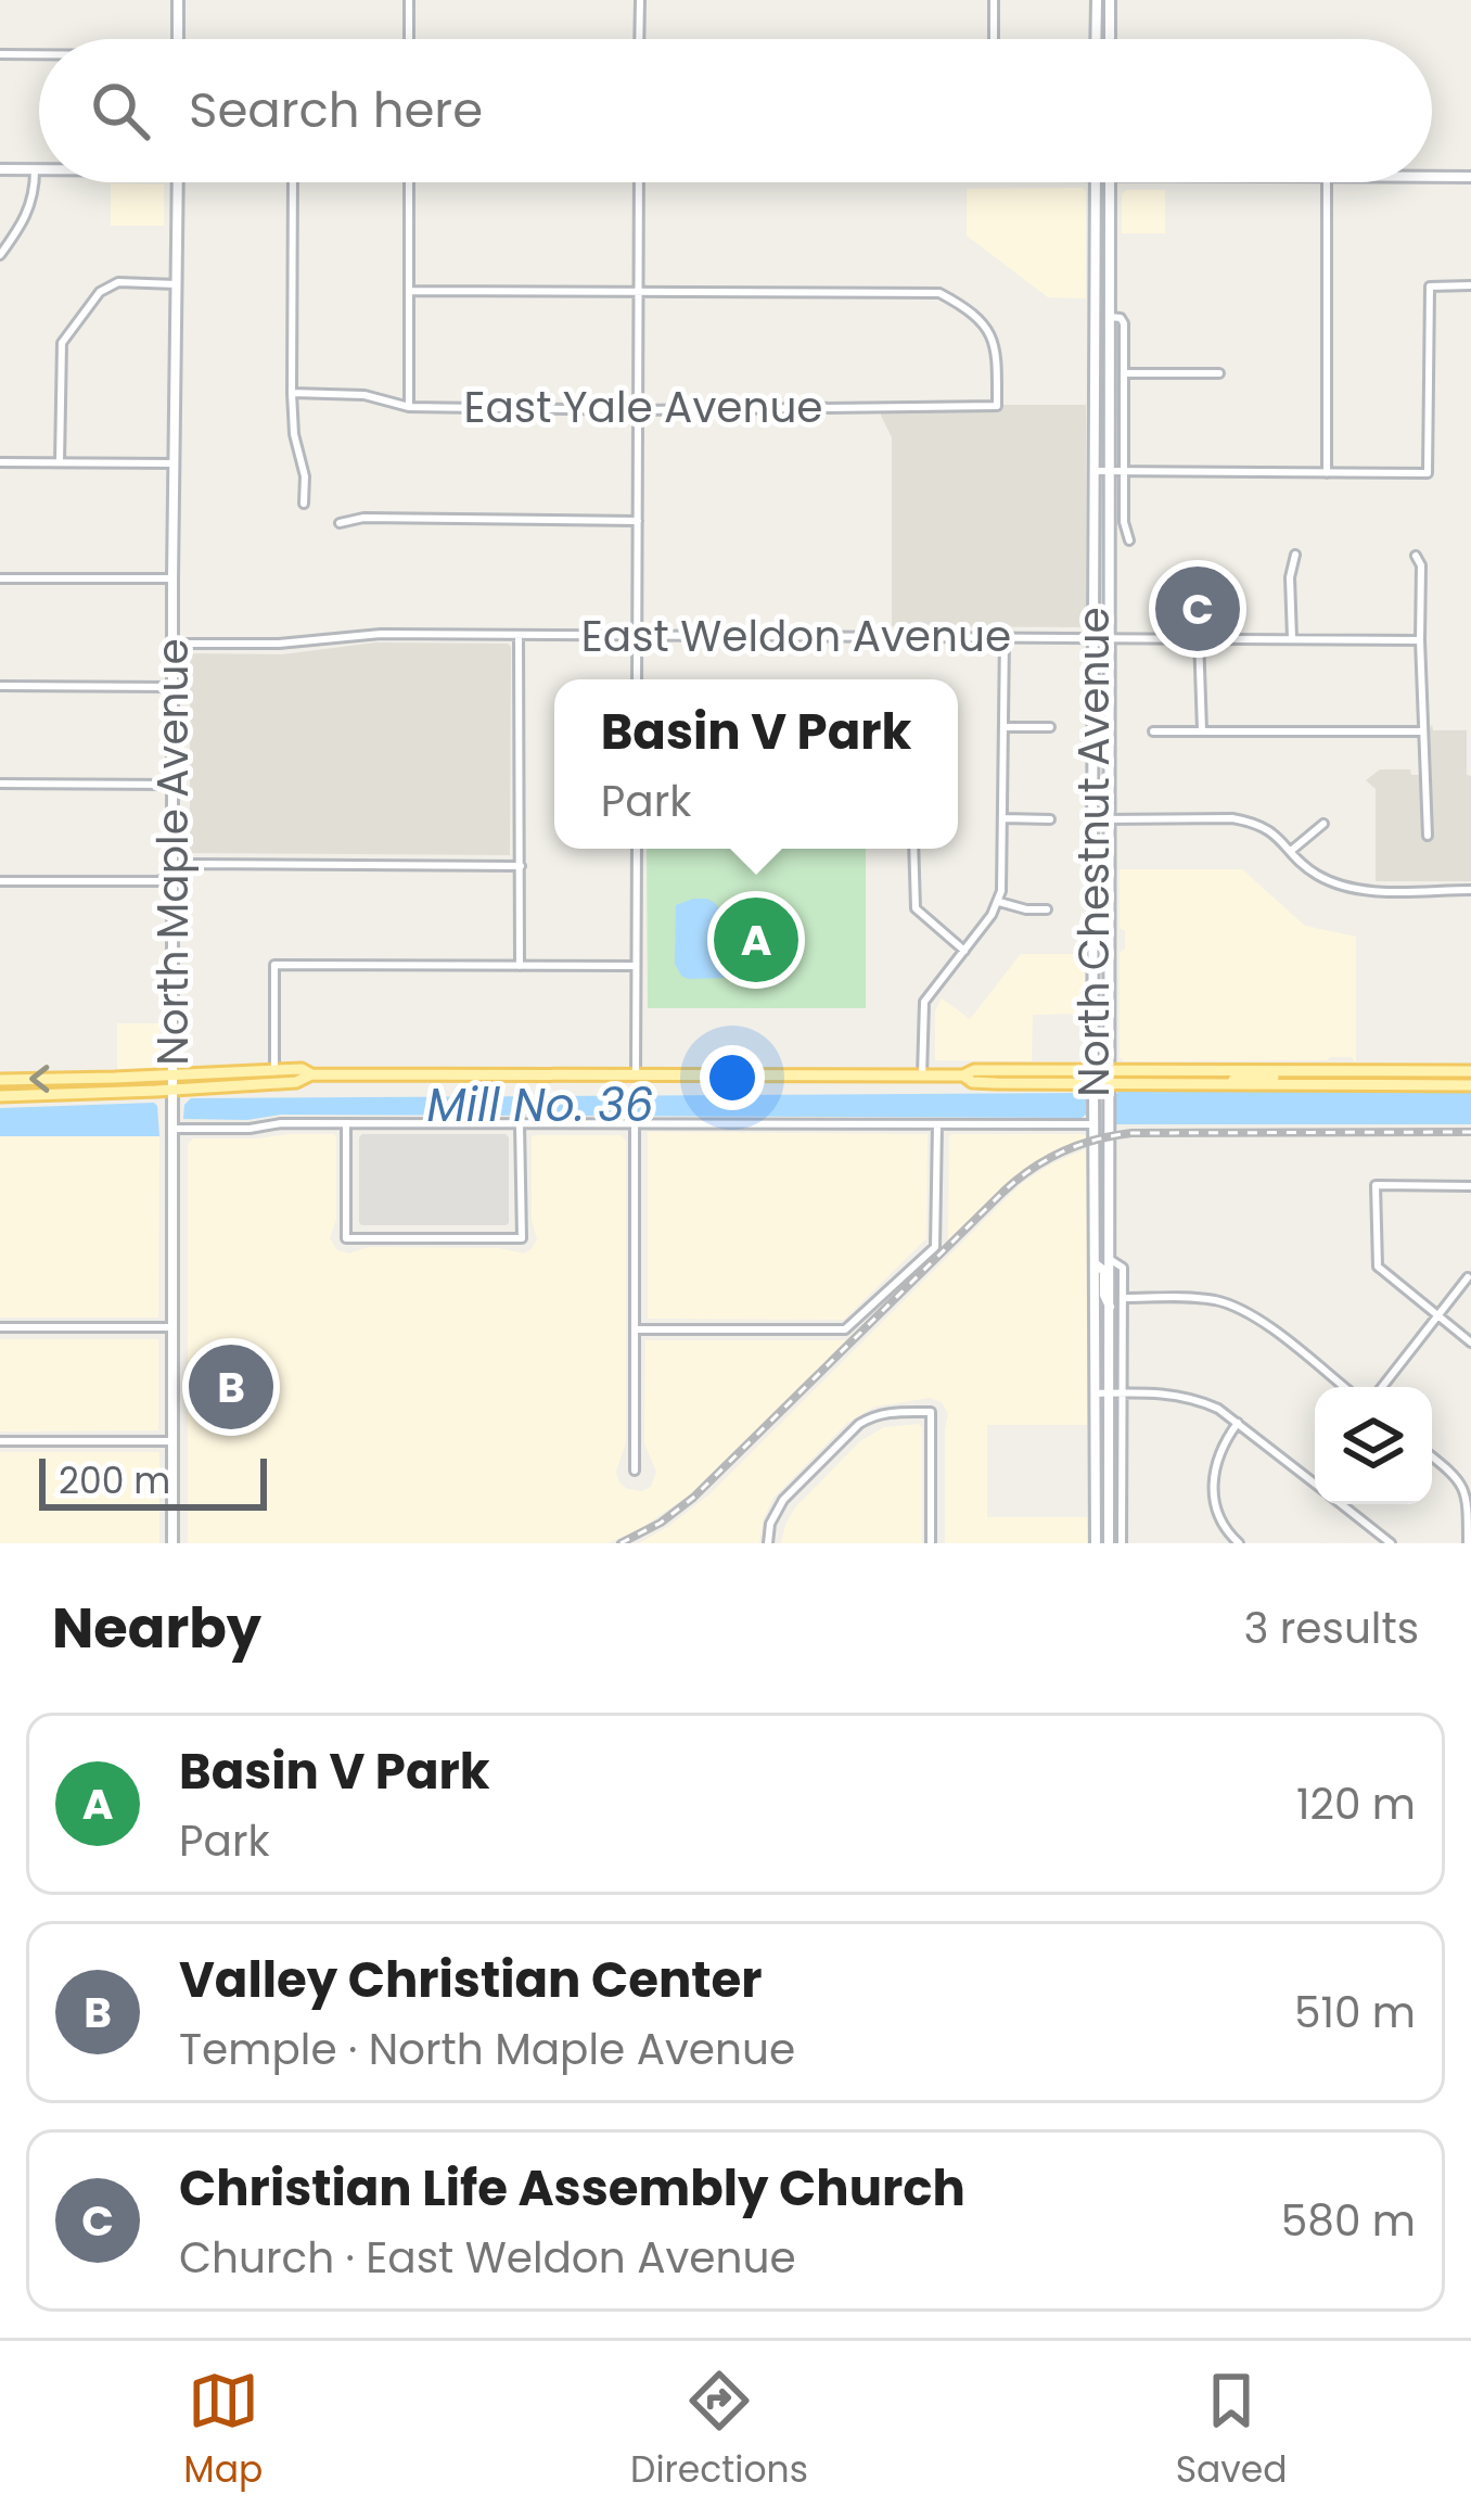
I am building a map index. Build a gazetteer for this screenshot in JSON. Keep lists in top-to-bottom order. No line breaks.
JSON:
{"streets":{"main road":["North Maple Avenue","North Chestnut Avenue"],"street":["East Yale Avenue","East Weldon Avenue"]},"crossings":[["East Weldon Avenue","North Maple Avenue"],["East Weldon Avenue","North Chestnut Avenue"]],"water":["Mill No. 36"],"scale_bar":"200 m","page":{"search":"Search here","pins":["C","A","B"],"popup":["Basin V Park","Park"],"scale":"200 m","heading":["Nearby","3 results"],"list":[{"mark":"A","name":"Basin V Park","note":"Park","value":"120 m"},{"mark":"B","name":"Valley Christian Center","note":"Temple · North Maple Avenue","value":"510 m"},{"mark":"C","name":"Christian Life Assembly Church","note":"Church · East Weldon Avenue","value":"580 m"}],"nav":["Map","Directions","Saved"]}}
